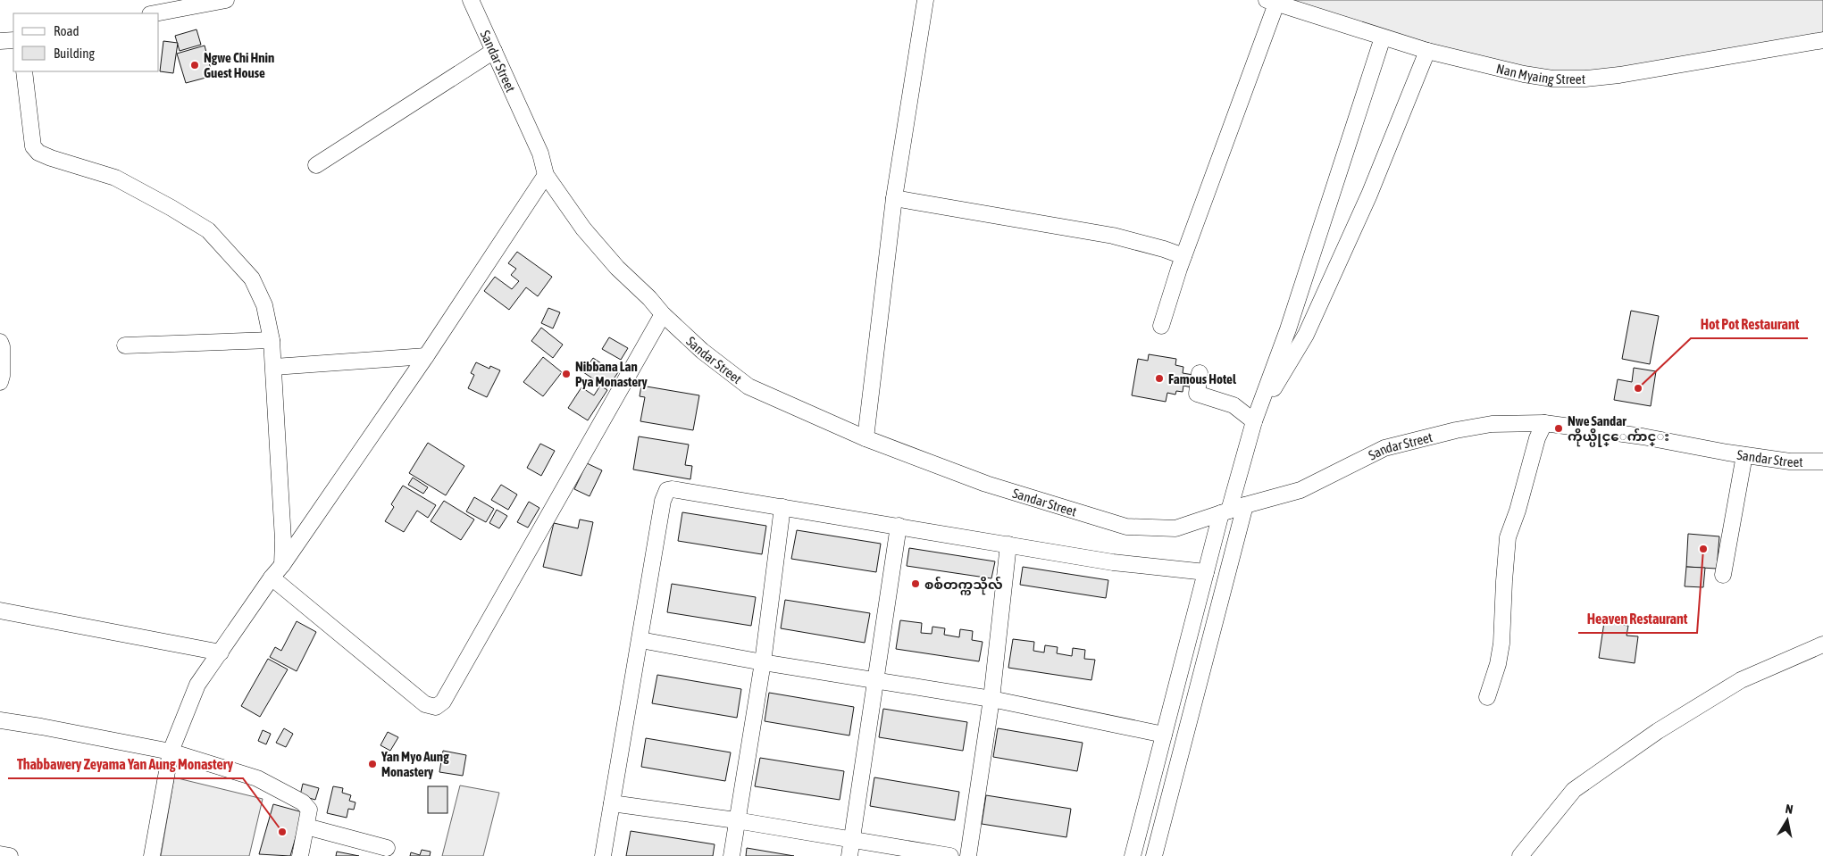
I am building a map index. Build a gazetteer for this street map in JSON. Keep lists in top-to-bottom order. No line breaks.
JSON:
{"streets":{"street":["Sandar Street","Nan Myaing Street"]},"places":["Ngwe Chi Hnin Guest House","Nibbana Lan Pya Monastery","Famous Hotel","Hot Pot Restaurant","Nwe Sandar ကိုယ္ပိုင္ေက်ာင္း","Heaven Restaurant","စစ်‌တက္ကသိုလ်","Yan Myo Aung Monastery","Thabbawery Zeyama Yan Aung Monastery"],"legend":["Road","Building"],"north":"top"}
